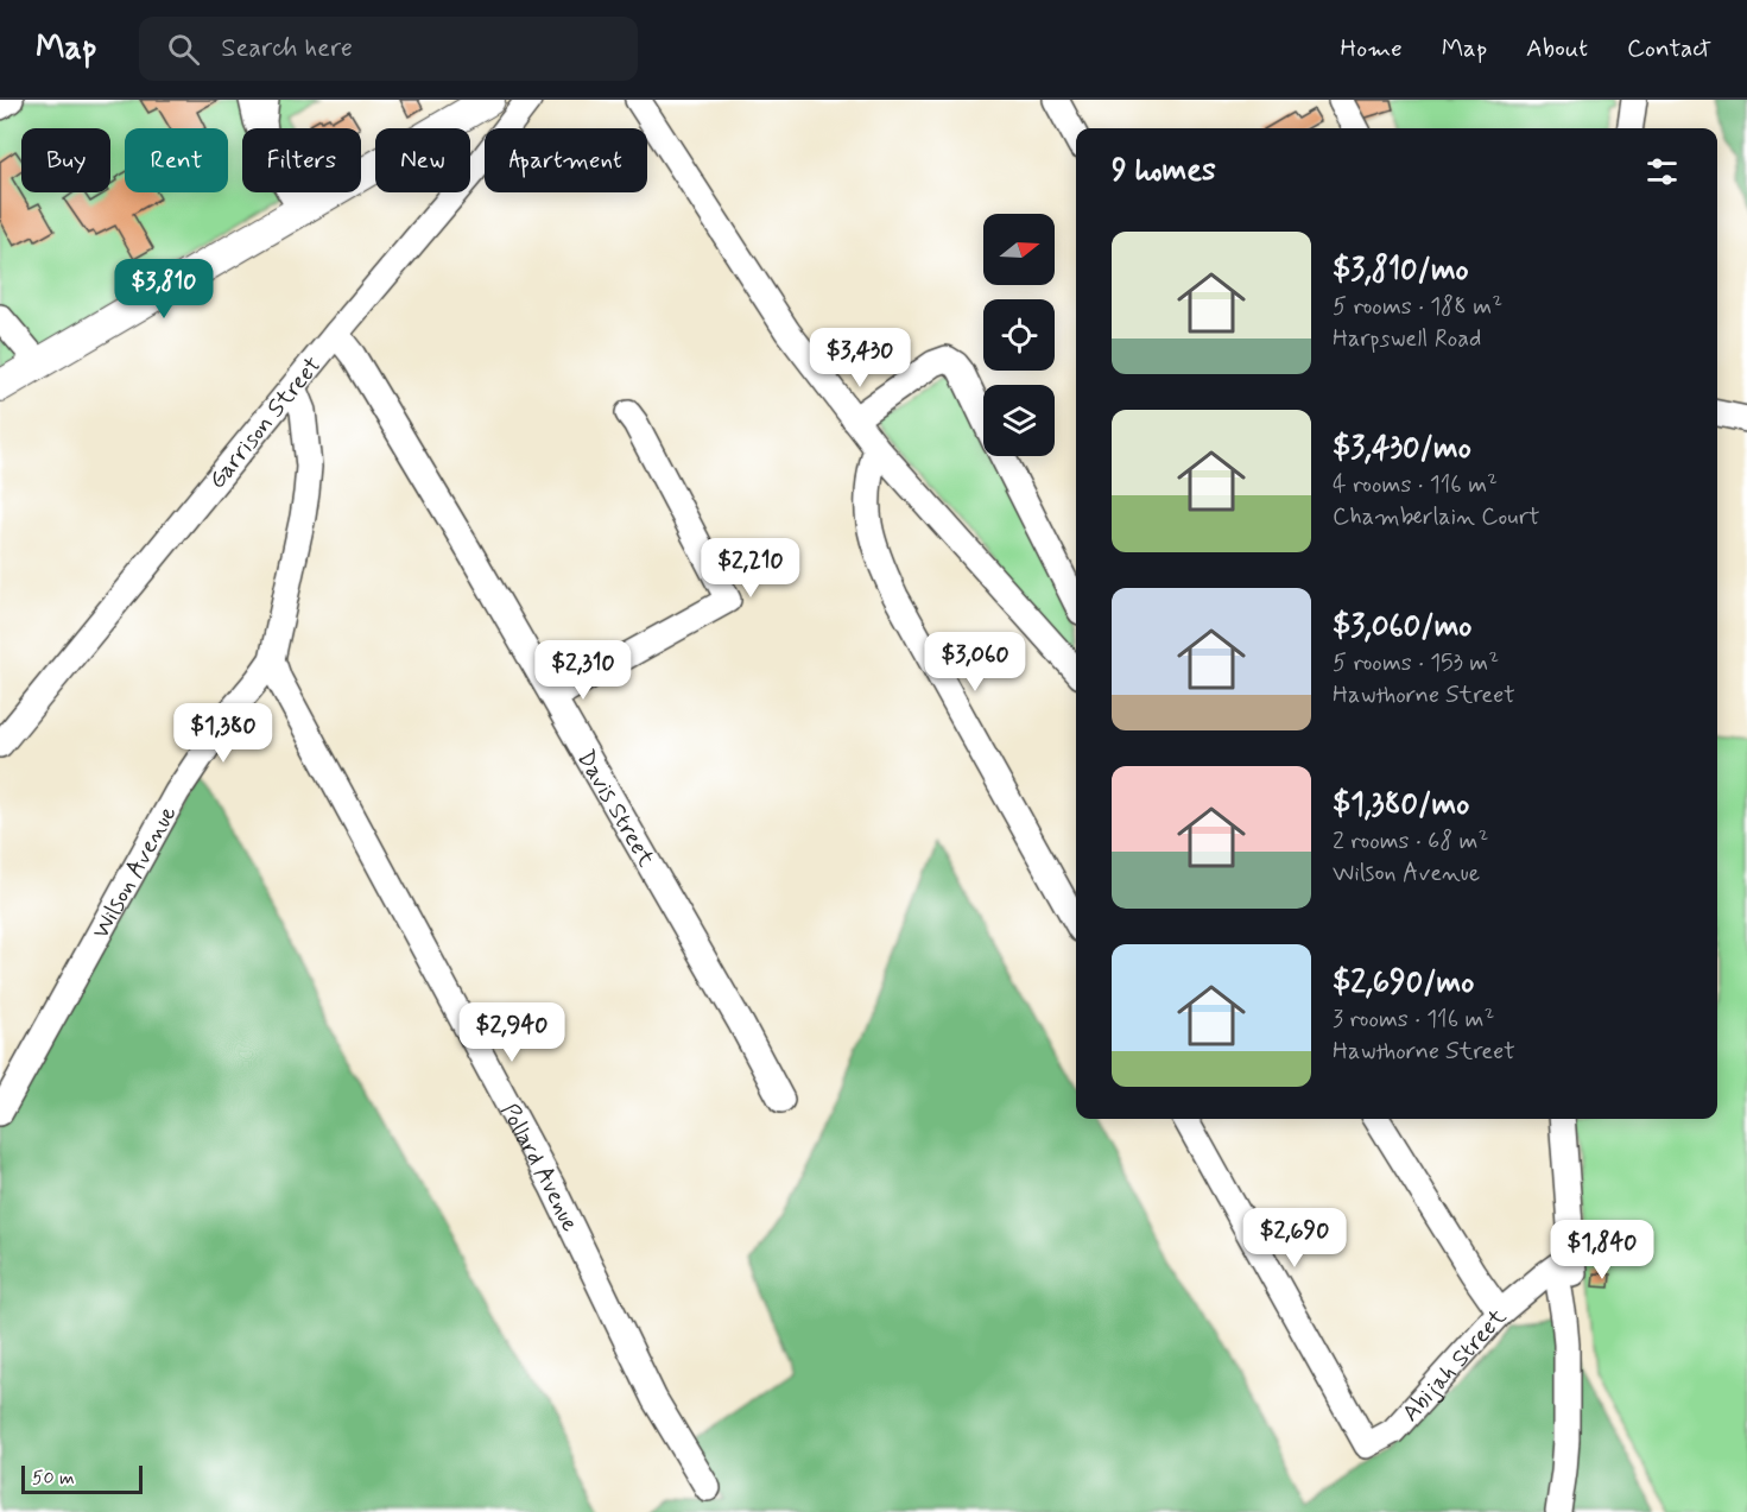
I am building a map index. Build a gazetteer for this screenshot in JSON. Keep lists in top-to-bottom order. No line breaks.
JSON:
{"streets":{"street":["Garrison Street","Davis Street","Wilson Avenue","Pollard Avenue","Abijah Street"]},"crossings":[["Garrison Street","Davis Street"],["Garrison Street","Wilson Avenue"],["Wilson Avenue","Pollard Avenue"]],"scale_bar":"50 m","north":"right","page":{"header":"Map","search":"Search here","nav":["Home","Map","About","Contact"],"chip":["Buy","Rent","Filters","New","Apartment"],"heading":"9 homes","list":[{"name":"$3,810/mo","note":"5 rooms · 188 m² · Harpswell Road"},{"name":"$3,430/mo","note":"4 rooms · 116 m² · Chamberlain Court"},{"name":"$3,060/mo","note":"5 rooms · 153 m² · Hawthorne Street"},{"name":"$1,380/mo","note":"2 rooms · 68 m² · Wilson Avenue"},{"name":"$2,690/mo","note":"3 rooms · 116 m² · Hawthorne Street"}],"price":["$3,810","$3,430","$2,210","$3,060","$2,310","$1,380","$2,940","$2,690","$1,840"],"scale":"50 m"}}
